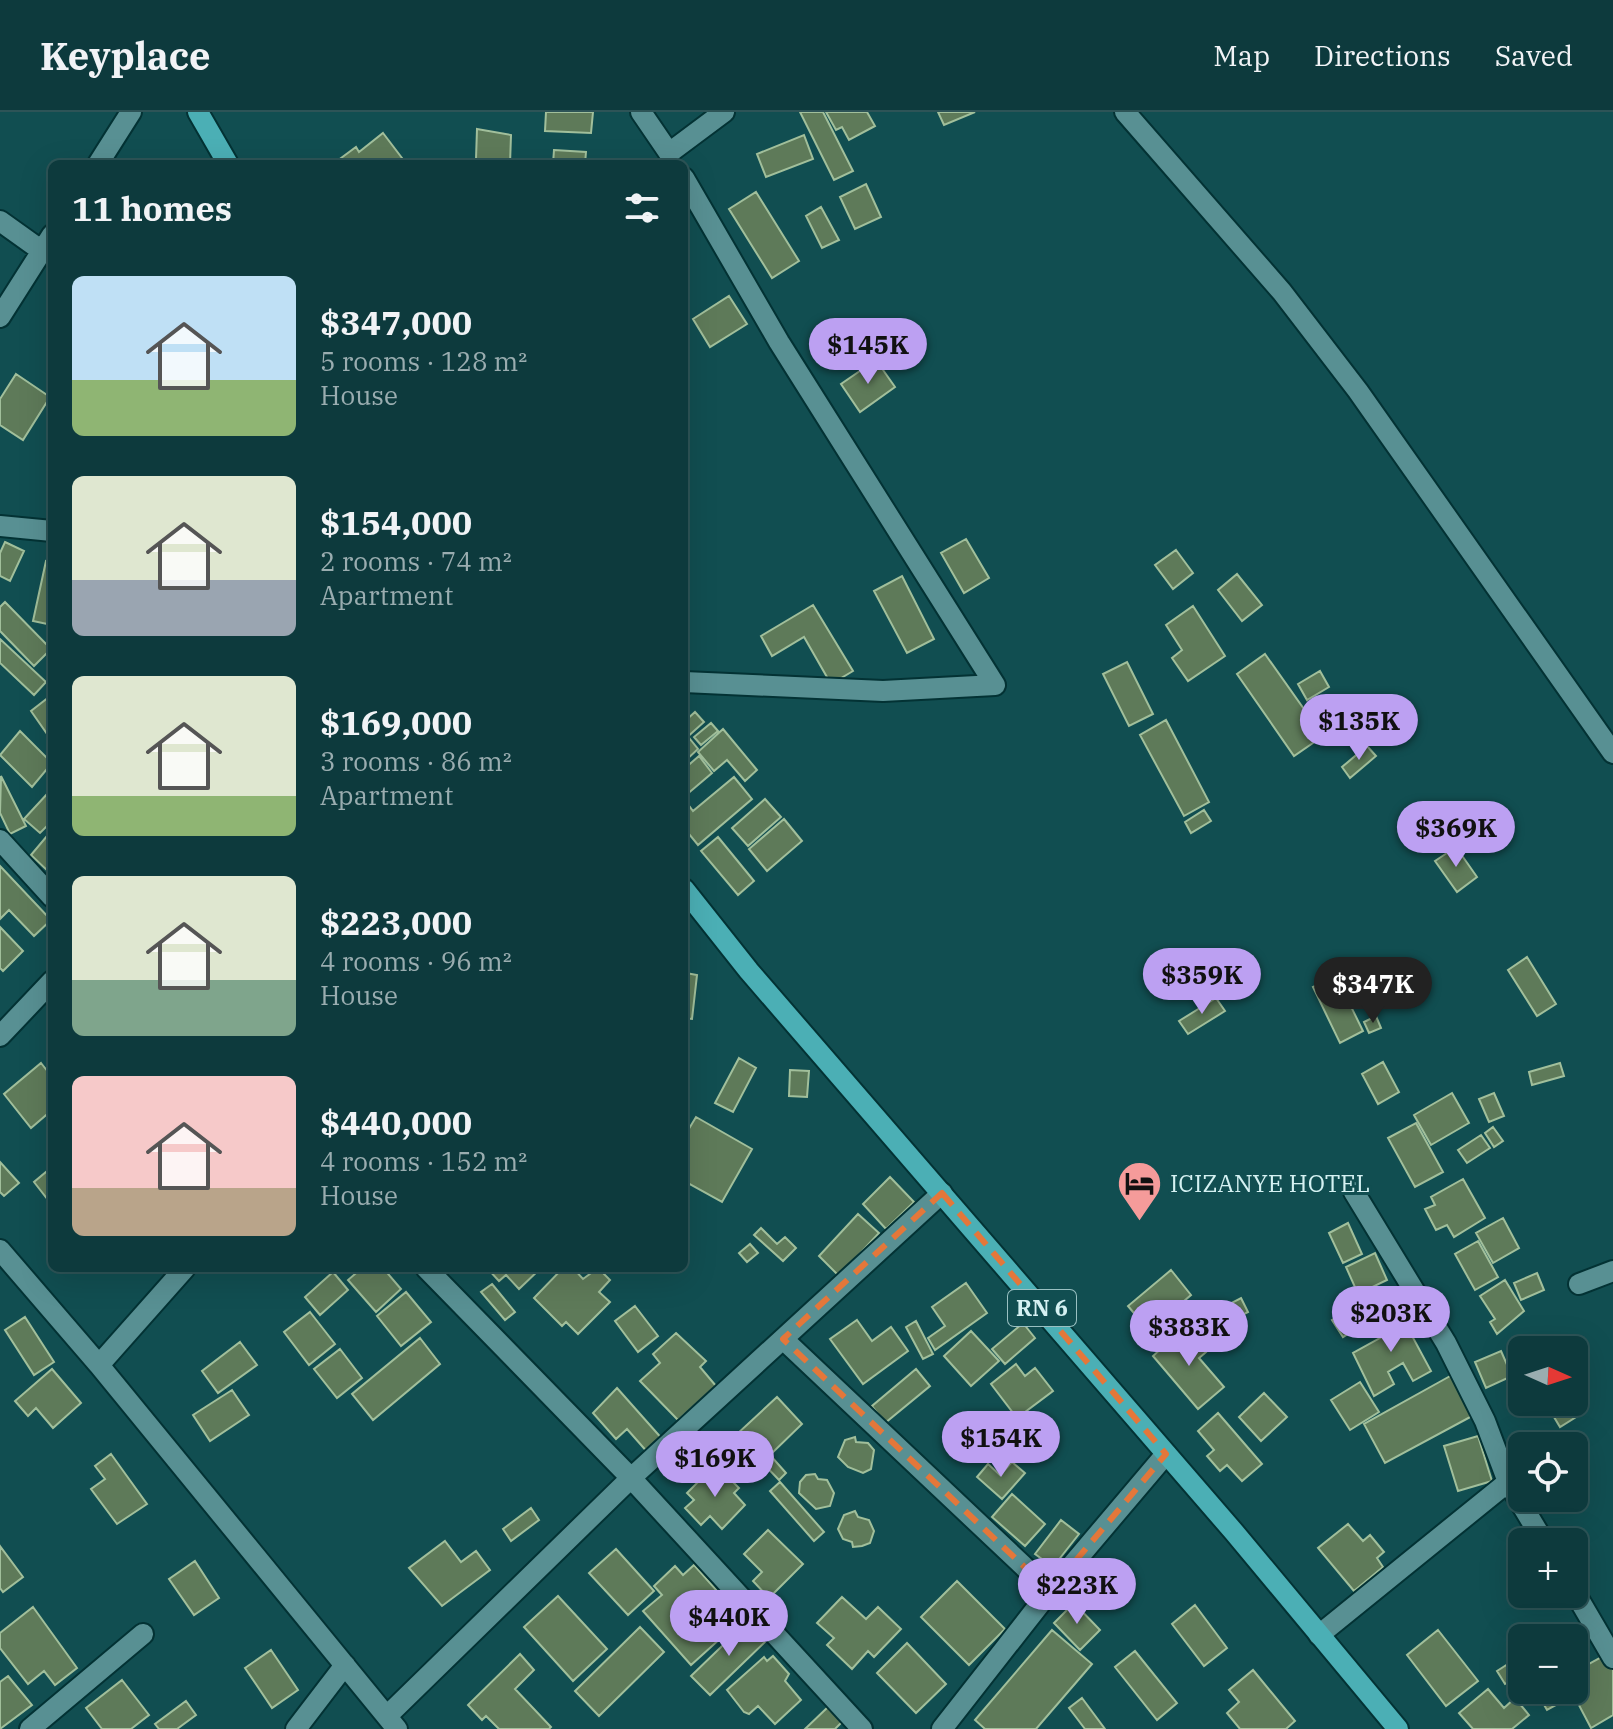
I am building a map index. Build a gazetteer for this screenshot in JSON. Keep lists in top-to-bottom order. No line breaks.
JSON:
{"streets":{"main road":["RN 6"]},"places":{"hotel":["ICIZANYE HOTEL"]},"north":"right","page":{"header":"Keyplace","nav":["Map","Directions","Saved"],"heading":"11 homes","list":[{"name":"$347,000","note":"5 rooms · 128 m² · House"},{"name":"$154,000","note":"2 rooms · 74 m² · Apartment"},{"name":"$169,000","note":"3 rooms · 86 m² · Apartment"},{"name":"$223,000","note":"4 rooms · 96 m² · House"},{"name":"$440,000","note":"4 rooms · 152 m² · House"}],"price":["$145K","$135K","$369K","$359K","$347K","$203K","$383K","$154K","$169K","$223K","$440K"],"map_buttons":["+","−"]}}
